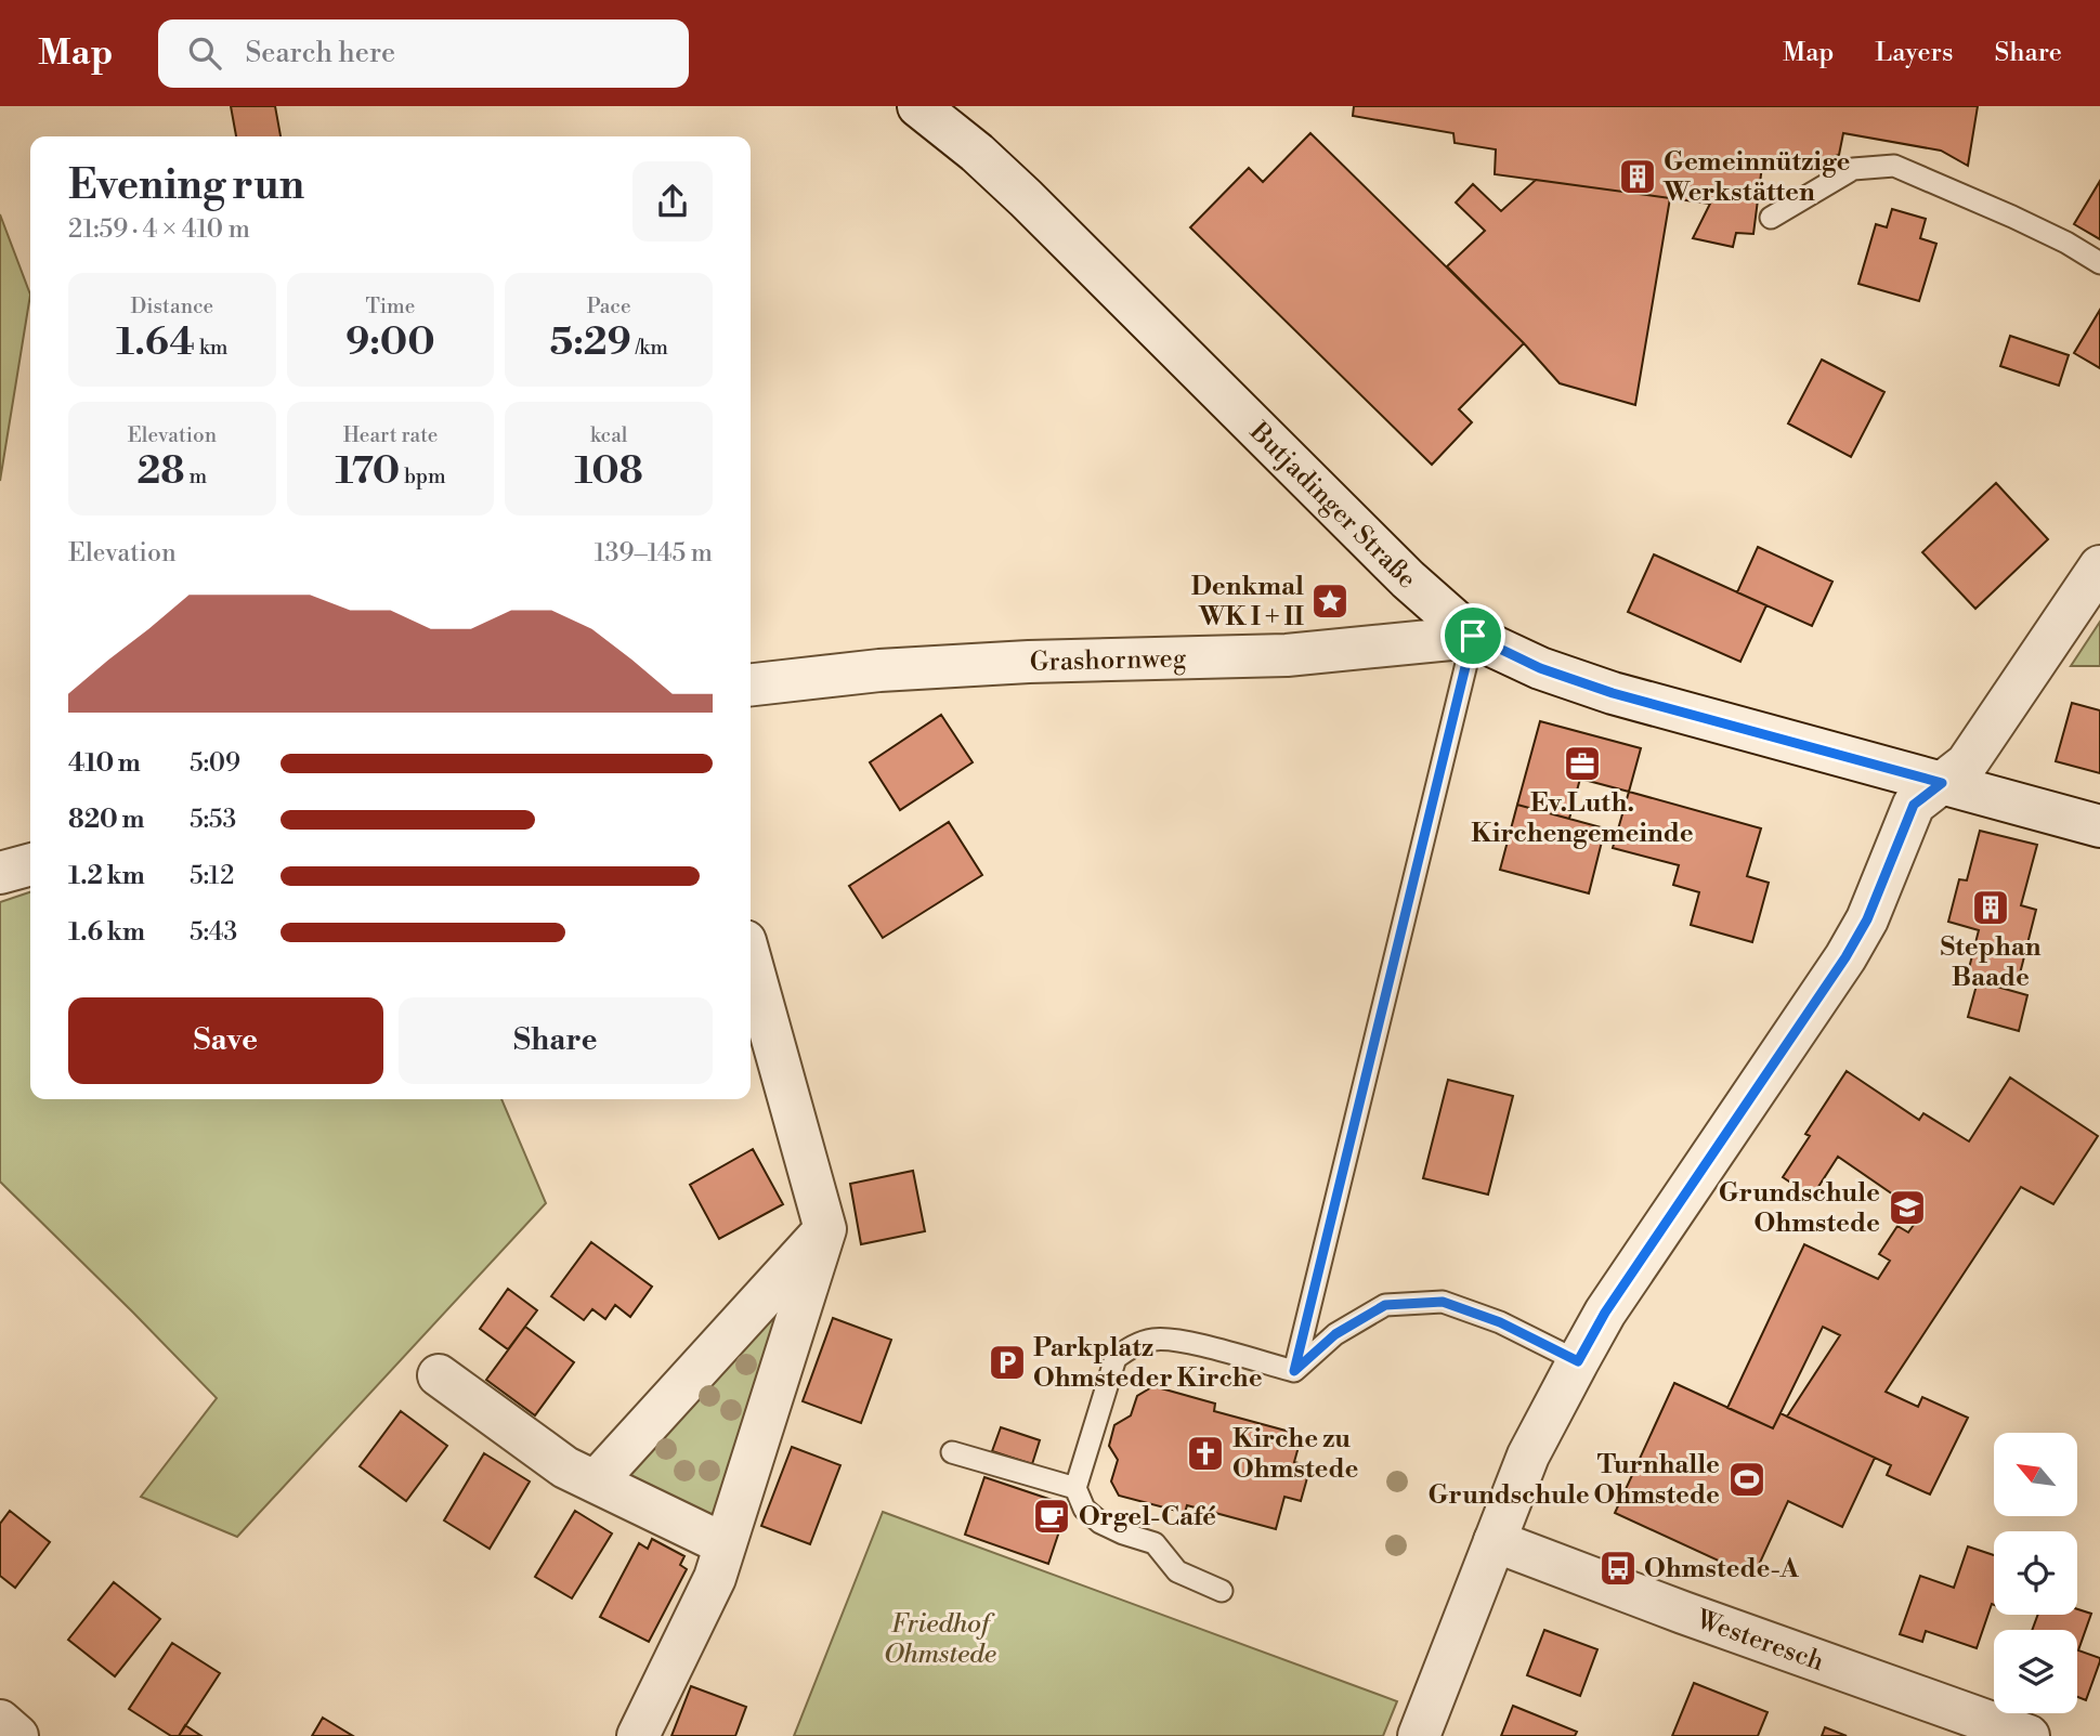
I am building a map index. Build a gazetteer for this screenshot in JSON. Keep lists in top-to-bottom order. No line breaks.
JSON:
{"streets":{"street":["Butjadinger Straße","Grashornweg","Westeresch"]},"crossings":[["Butjadinger Straße","Grashornweg"]],"parks":["Friedhof Ohmstede"],"places":{"building":["Gemeinnützige Werkstätten","Stephan Baade"],"place":["Denkmal WK I + II"],"office":["Ev.Luth. Kirchengemeinde"],"school or university":["Grundschule Ohmstede"],"parking":["Parkplatz Ohmsteder Kirche"],"church":["Kirche zu Ohmstede"],"sports":["Turnhalle Grundschule Ohmstede"],"cafe":["Orgel-Café"],"bus stop":["Ohmstede-A"]},"north":"top left","page":{"header":"Map","search":"Search here","nav":["Map","Layers","Share"],"heading":["Evening run","21:59 · 4 × 410 m"],"stats":[["Distance","1.64 km"],["Time","9:00"],["Pace","5:29 /km"],["Elevation","28 m"],["Heart rate","170 bpm"],["kcal","108"]],"chart":["Elevation","139–145 m"],"list":[{"name":"410 m","note":"5:09"},{"name":"820 m","note":"5:53"},{"name":"1.2 km","note":"5:12"},{"name":"1.6 km","note":"5:43"}],"buttons":["Save","Share"]}}
